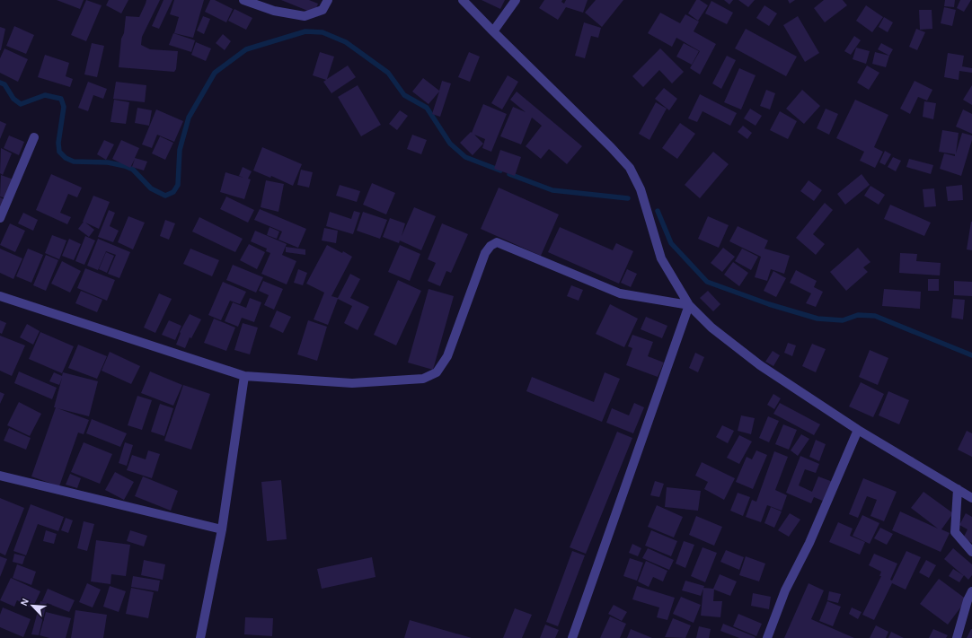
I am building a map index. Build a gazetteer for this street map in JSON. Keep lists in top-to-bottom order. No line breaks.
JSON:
{"north":"top left"}
